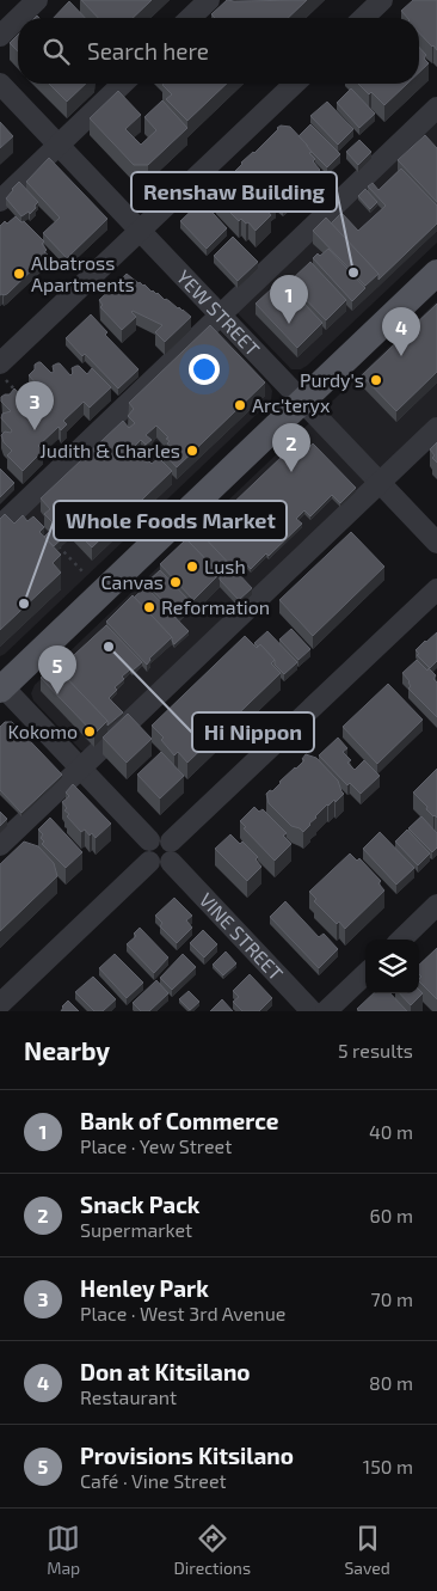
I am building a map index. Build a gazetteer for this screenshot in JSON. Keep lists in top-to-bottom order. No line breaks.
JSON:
{"streets":{"street":["YEW STREET","VINE STREET"]},"places":["Renshaw Building","Albatross Apartments","Purdy's","Arc'teryx","Judith & Charles","Lush","Canvas","Whole Foods Market","Reformation","Hi Nippon","Kokomo"],"page":{"search":"Search here","pins":["1","4","3","2","5"],"heading":["Nearby","5 results"],"list":[{"mark":"1","name":"Bank of Commerce","note":"Place · Yew Street","value":"40 m"},{"mark":"2","name":"Snack Pack","note":"Supermarket","value":"60 m"},{"mark":"3","name":"Henley Park","note":"Place · West 3rd Avenue","value":"70 m"},{"mark":"4","name":"Don at Kitsilano","note":"Restaurant","value":"80 m"},{"mark":"5","name":"Provisions Kitsilano","note":"Café · Vine Street","value":"150 m"}],"nav":["Map","Directions","Saved"]}}
